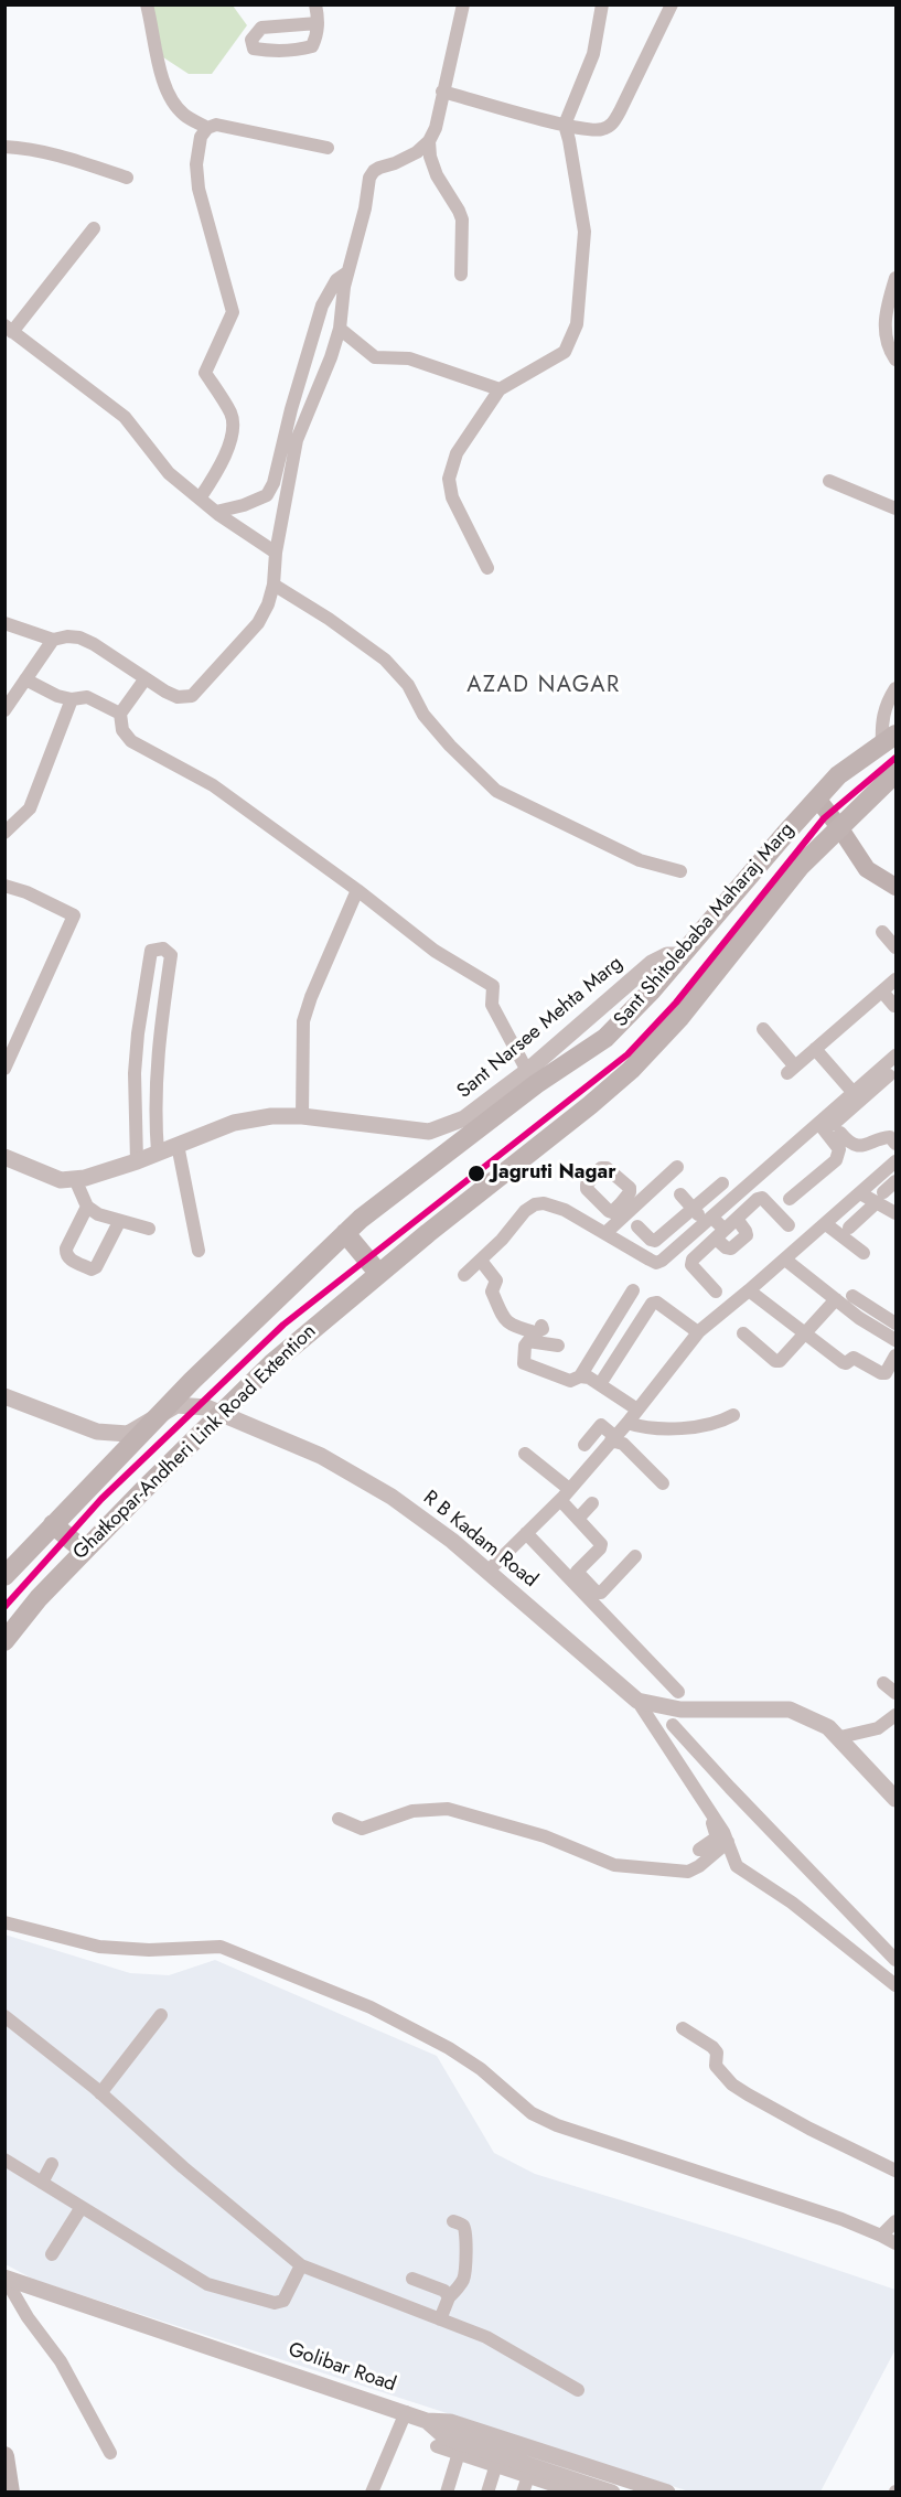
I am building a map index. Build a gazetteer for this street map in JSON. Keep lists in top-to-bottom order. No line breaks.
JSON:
{"streets":{"main road":["Sant Shitolebaba Maharaj Marg","Ghatkopar-Andheri Link Road Extention"],"street":["Sant Narsee Mehta Marg","R B Kadam Road","Golibar Road"]},"crossings":[["Sant Shitolebaba Maharaj Marg","Sant Narsee Mehta Marg"],["Sant Shitolebaba Maharaj Marg","Ghatkopar-Andheri Link Road Extention"]],"districts":["AZAD NAGAR"],"places":["Jagruti Nagar"]}
